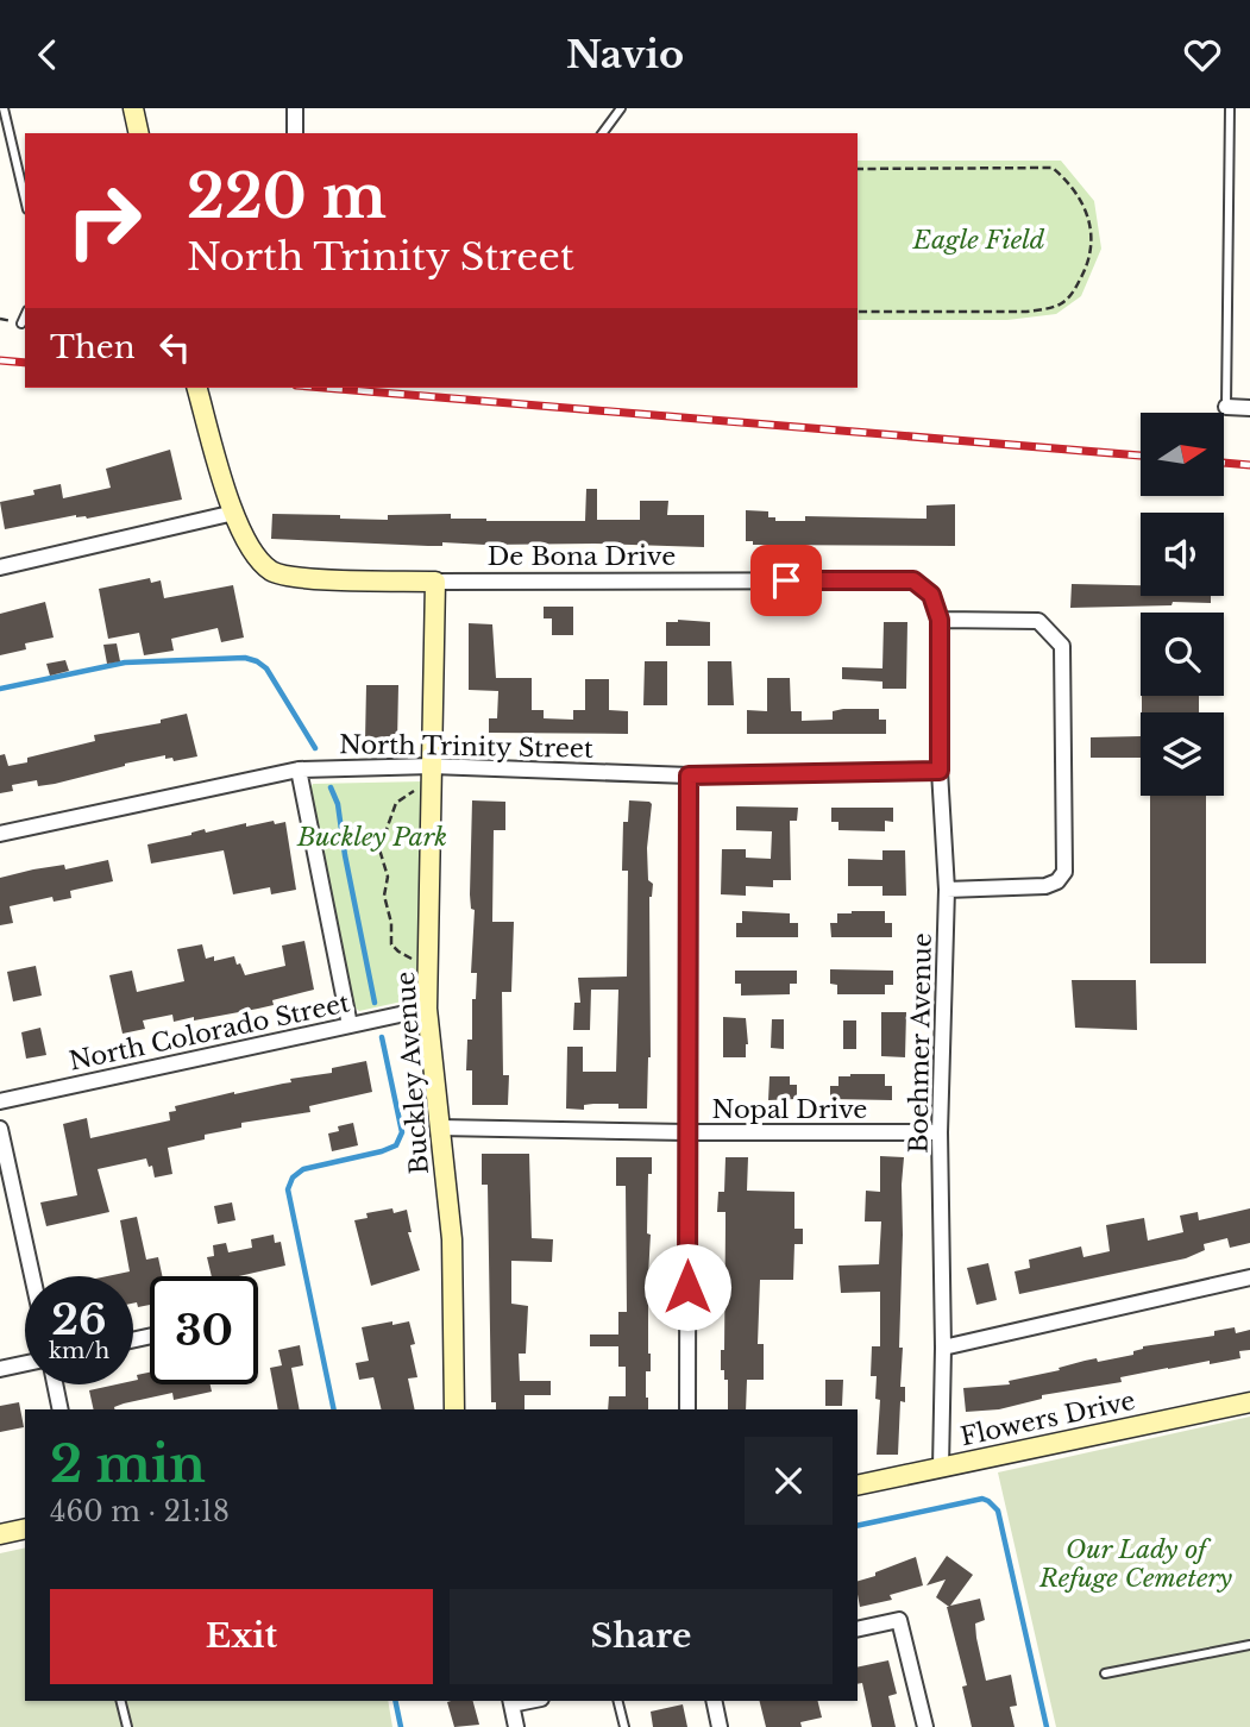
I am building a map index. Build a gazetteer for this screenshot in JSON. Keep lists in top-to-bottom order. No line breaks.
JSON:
{"streets":{"street":["De Bona Drive","North Trinity Street","North Colorado Street","Boehmer Avenue","Buckley Avenue","Nopal Drive","Flowers Drive"]},"crossings":[["De Bona Drive","Boehmer Avenue"],["De Bona Drive","Buckley Avenue"],["North Trinity Street","Boehmer Avenue"],["North Trinity Street","Buckley Avenue"],["North Colorado Street","Buckley Avenue"],["Boehmer Avenue","Nopal Drive"],["Boehmer Avenue","Flowers Drive"],["Buckley Avenue","Nopal Drive"]],"parks":["Eagle Field","Buckley Park","Our Lady of Refuge Cemetery"],"north":"right","page":{"header":"Navio","turn":["220 m","North Trinity Street"],"then":"Then","speed":"26 km/h","limit":"30","heading":["2 min","460 m · 21:18"],"buttons":["Exit","Share"]}}
